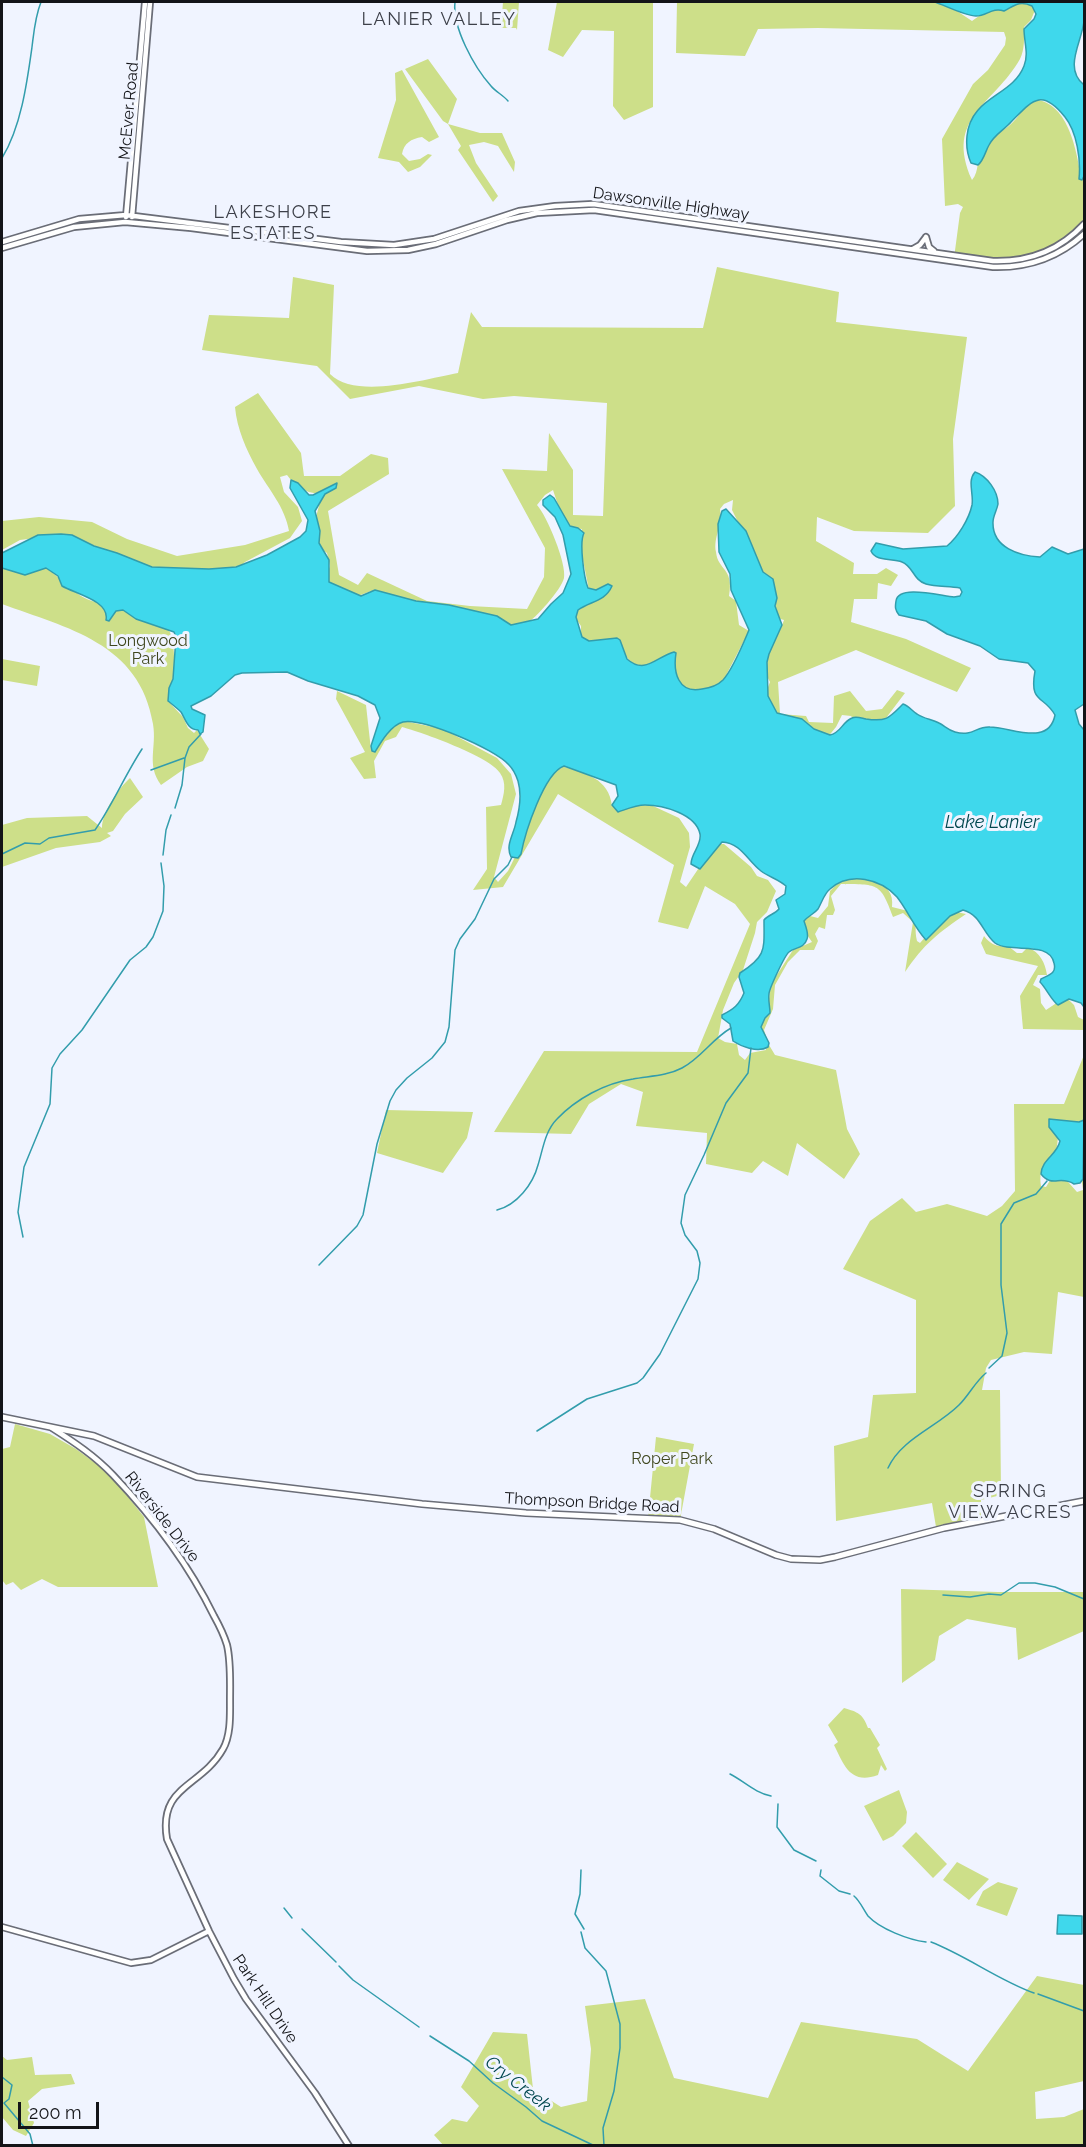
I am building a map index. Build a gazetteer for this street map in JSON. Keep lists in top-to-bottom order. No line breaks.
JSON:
{"streets":{"highway":["Thompson Bridge Road"],"main road":["McEver Road","Dawsonville Highway","Riverside Drive","Park Hill Drive"]},"crossings":[["McEver Road","Dawsonville Highway"],["Thompson Bridge Road","Riverside Drive"],["Riverside Drive","Park Hill Drive"]],"districts":["LANIER VALLEY","LAKESHORE ESTATES","SPRING VIEW ACRES"],"water":["Lake Lanier","Cry Creek"],"parks":["Longwood Park","Roper Park"],"scale_bar":"200 m"}
